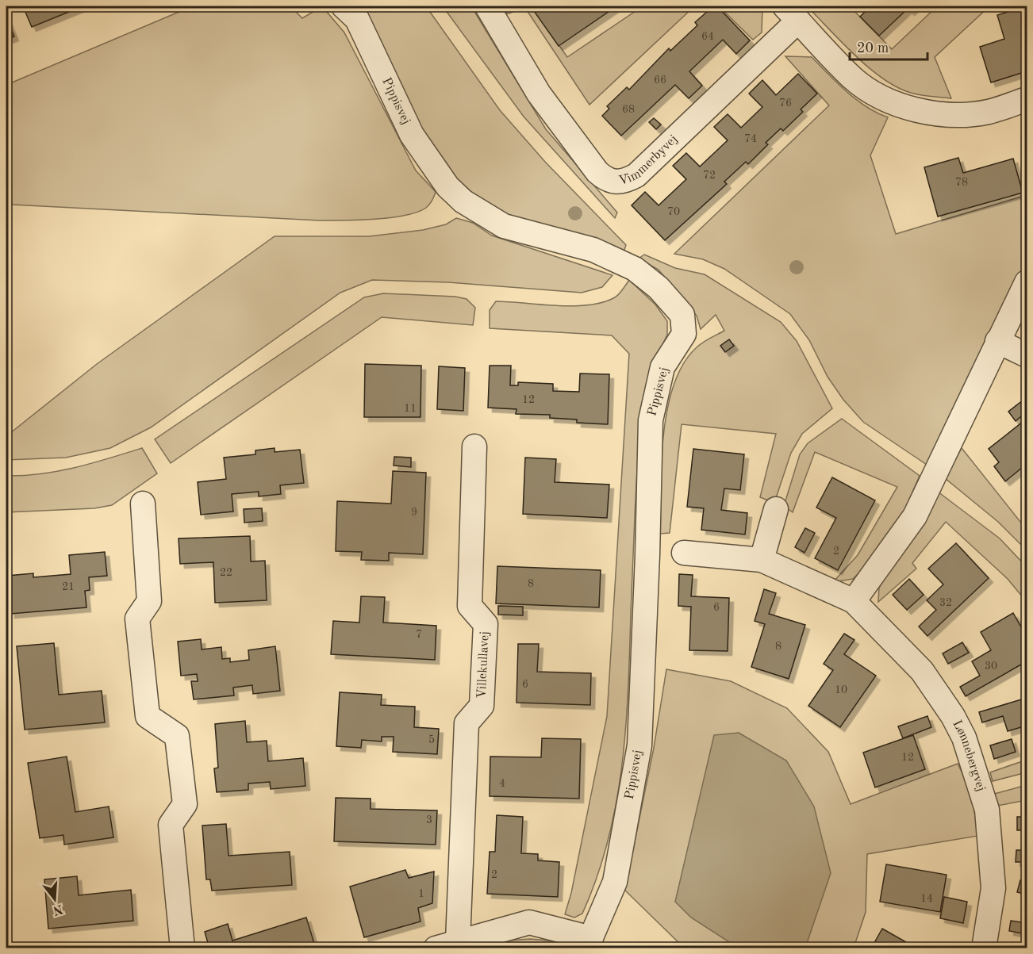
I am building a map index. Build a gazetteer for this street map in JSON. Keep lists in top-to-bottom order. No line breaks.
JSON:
{"streets":{"street":["Pippisvej","Vimmerbyvej","Villekullavej","Lønnebergvej"]},"crossings":[["Pippisvej","Villekullavej"]],"house_numbers":["64","66","76","68","74","72","78","70","12","11","9","2","22","8","21","32","6","7","8","30","6","10","5","12","4","3","2","1","14"],"scale_bar":"20 m","north":"bottom"}
